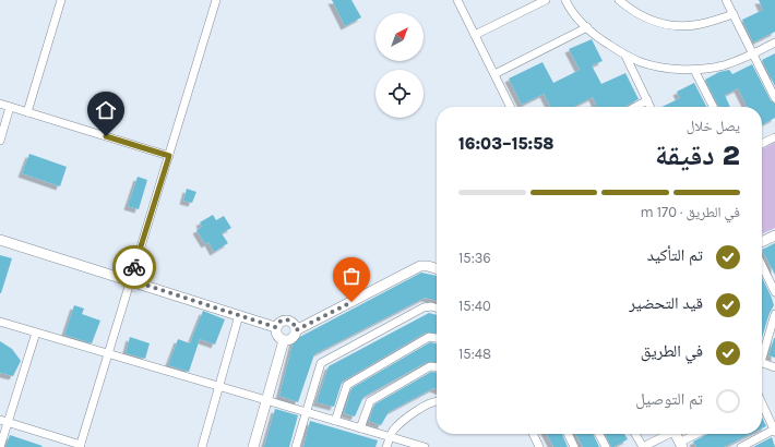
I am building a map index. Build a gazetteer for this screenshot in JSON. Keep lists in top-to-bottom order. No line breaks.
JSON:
{"north":"top right","page":{"heading":["2 دقيقة","يصل خلال","15:58–16:03"],"bar":"في الطريق · 170 m","list":[["تم التأكيد","15:36"],["قيد التحضير","15:40"],["في الطريق","15:48"],"تم التوصيل"]}}
